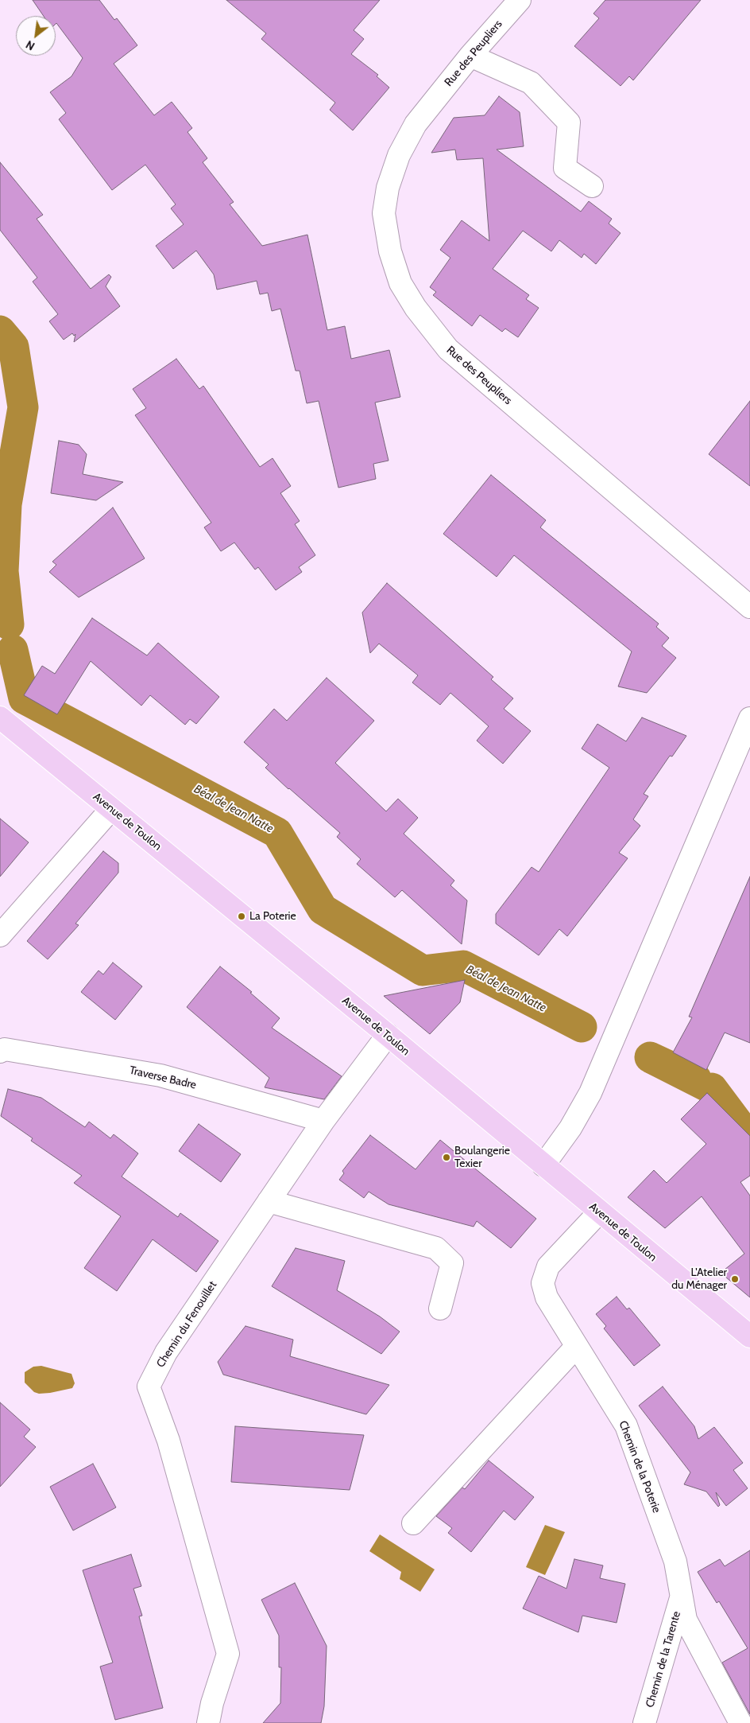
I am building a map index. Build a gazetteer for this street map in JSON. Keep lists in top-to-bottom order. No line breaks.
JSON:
{"streets":{"main road":["Avenue de Toulon"],"street":["Rue des Peupliers","Traverse Badre","Chemin du Fenouillet","Chemin de la Poterie","Chemin de la Tarente"]},"crossings":[["Avenue de Toulon","Chemin du Fenouillet"],["Avenue de Toulon","Chemin de la Poterie"],["Traverse Badre","Chemin du Fenouillet"],["Chemin de la Poterie","Chemin de la Tarente"]],"water":["Béal de Jean Natte"],"places":["La Poterie","Boulangerie Texier","L'Atelier du Ménager"],"north":"bottom left"}
